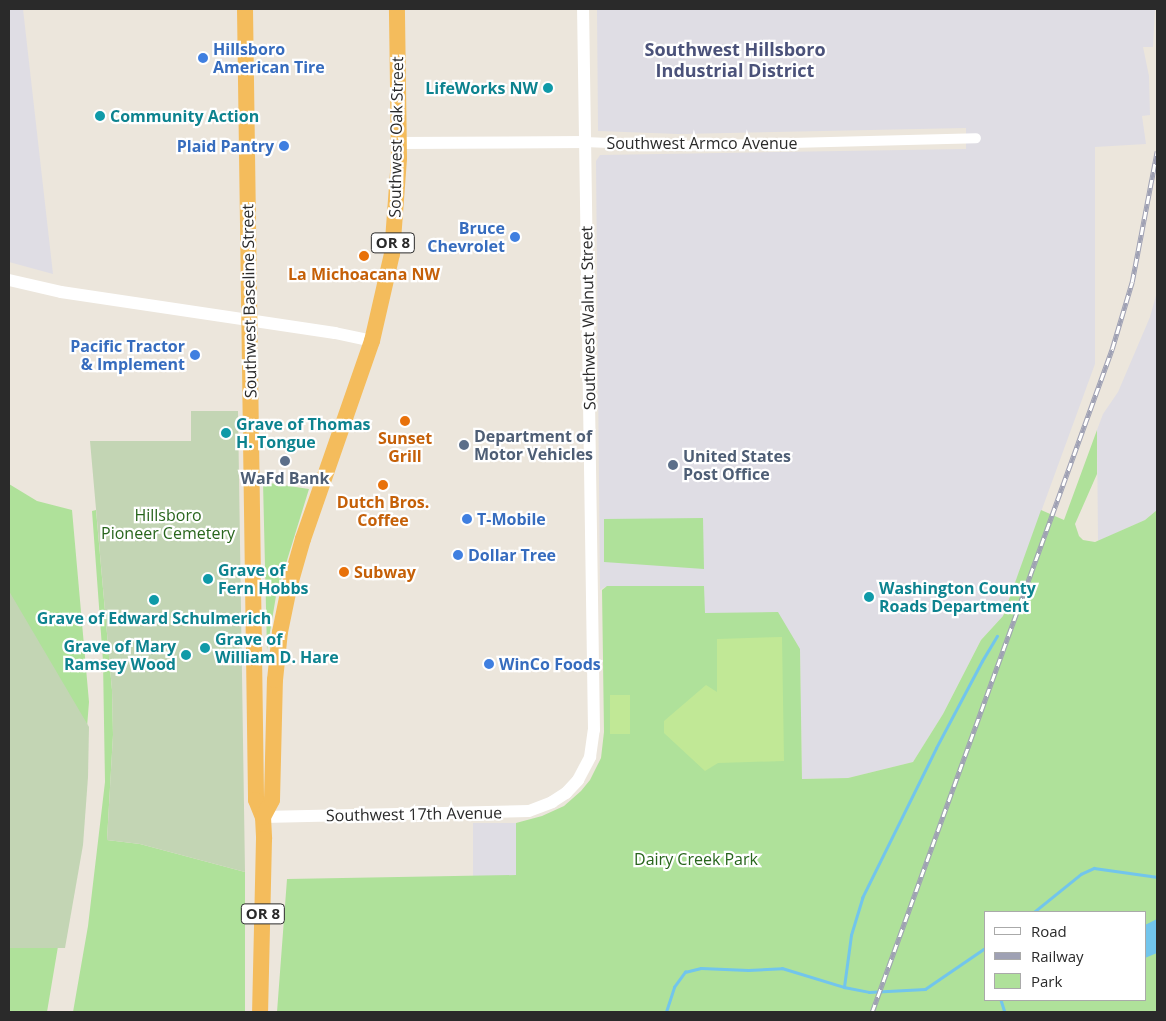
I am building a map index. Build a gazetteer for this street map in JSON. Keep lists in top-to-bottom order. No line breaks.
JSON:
{"streets":{"highway":["Southwest Oak Street","OR 8","Southwest Baseline Street"],"street":["Southwest Armco Avenue","Southwest Walnut Street","Southwest 17th Avenue"]},"crossings":[["Southwest Oak Street","Southwest Armco Avenue"],["Southwest Oak Street","Southwest Baseline Street"],["Southwest Oak Street","Southwest 17th Avenue"],["Southwest Armco Avenue","Southwest Walnut Street"],["Southwest Baseline Street","Southwest 17th Avenue"],["Southwest Walnut Street","Southwest 17th Avenue"]],"districts":["Southwest Hillsboro Industrial District"],"parks":["Hillsboro Pioneer Cemetery","Dairy Creek Park"],"places":["Hillsboro American Tire","LifeWorks NW","Community Action","Plaid Pantry","Bruce Chevrolet","La Michoacana NW","Pacific Tractor & Implement","Sunset Grill","Grave of Thomas H. Tongue","Department of Motor Vehicles","WaFd Bank","United States Post Office","Dutch Bros. Coffee","T-Mobile","Dollar Tree","Subway","Grave of Fern Hobbs","Washington County Roads Department","Grave of Edward Schulmerich","Grave of William D. Hare","Grave of Mary Ramsey Wood","WinCo Foods"],"legend":["Road","Railway","Park"]}
